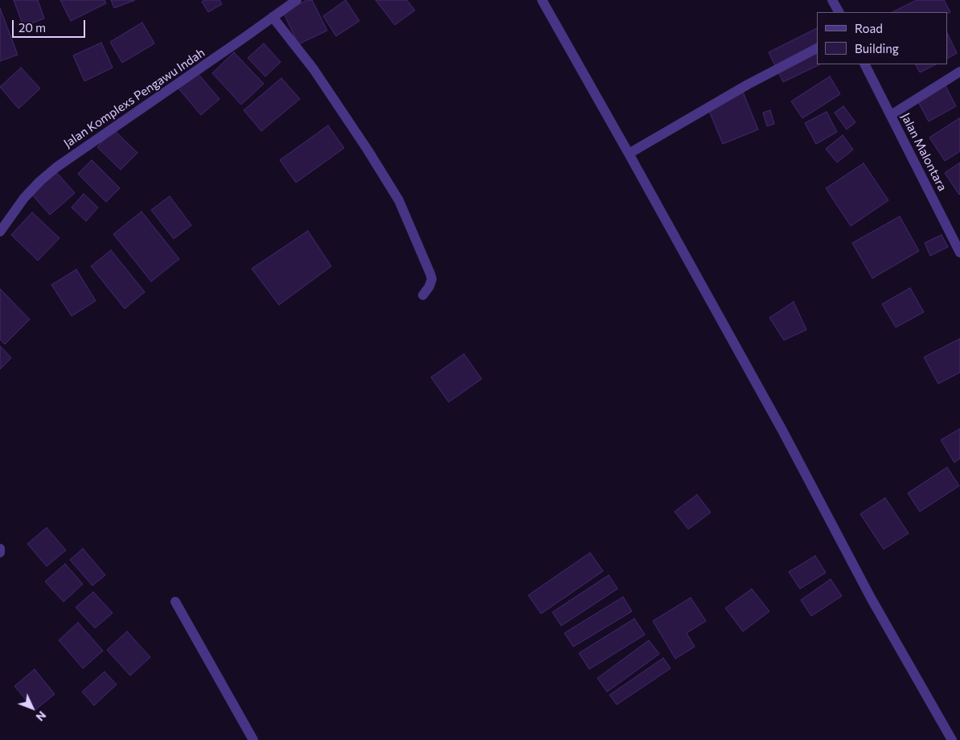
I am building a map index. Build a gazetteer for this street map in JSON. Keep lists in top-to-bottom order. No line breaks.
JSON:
{"streets":{"street":["Jalan Komplexs Pengawu Indah","Jalan Malontara"]},"legend":["Road","Building"],"scale_bar":"20 m","north":"bottom right"}
